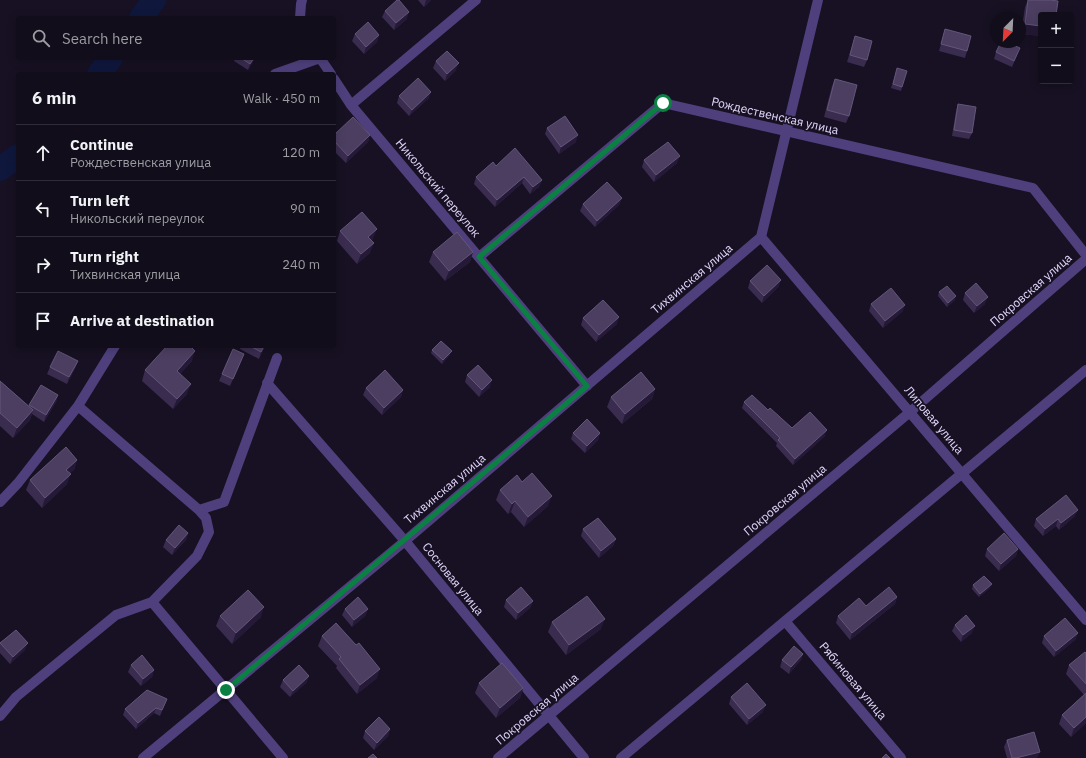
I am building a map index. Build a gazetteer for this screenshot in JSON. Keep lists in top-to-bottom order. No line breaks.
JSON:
{"streets":{"street":["Рождественская улица","Никольский переулок","Тихвинская улица","Покровская улица","Липовая улица","Сосновая улица","Рябиновая улица"]},"crossings":[["Рождественская улица","Никольский переулок"],["Никольский переулок","Тихвинская улица"],["Тихвинская улица","Липовая улица"],["Тихвинская улица","Сосновая улица"],["Покровская улица","Липовая улица"],["Покровская улица","Сосновая улица"]],"north":"bottom left","page":{"map_buttons":["+","−"],"search":"Search here","heading":["6 min","Walk · 450 m"],"list":[["Continue","Рождественская улица","120 m"],["Turn left","Никольский переулок","90 m"],["Turn right","Тихвинская улица","240 m"],"Arrive at destination"]}}
